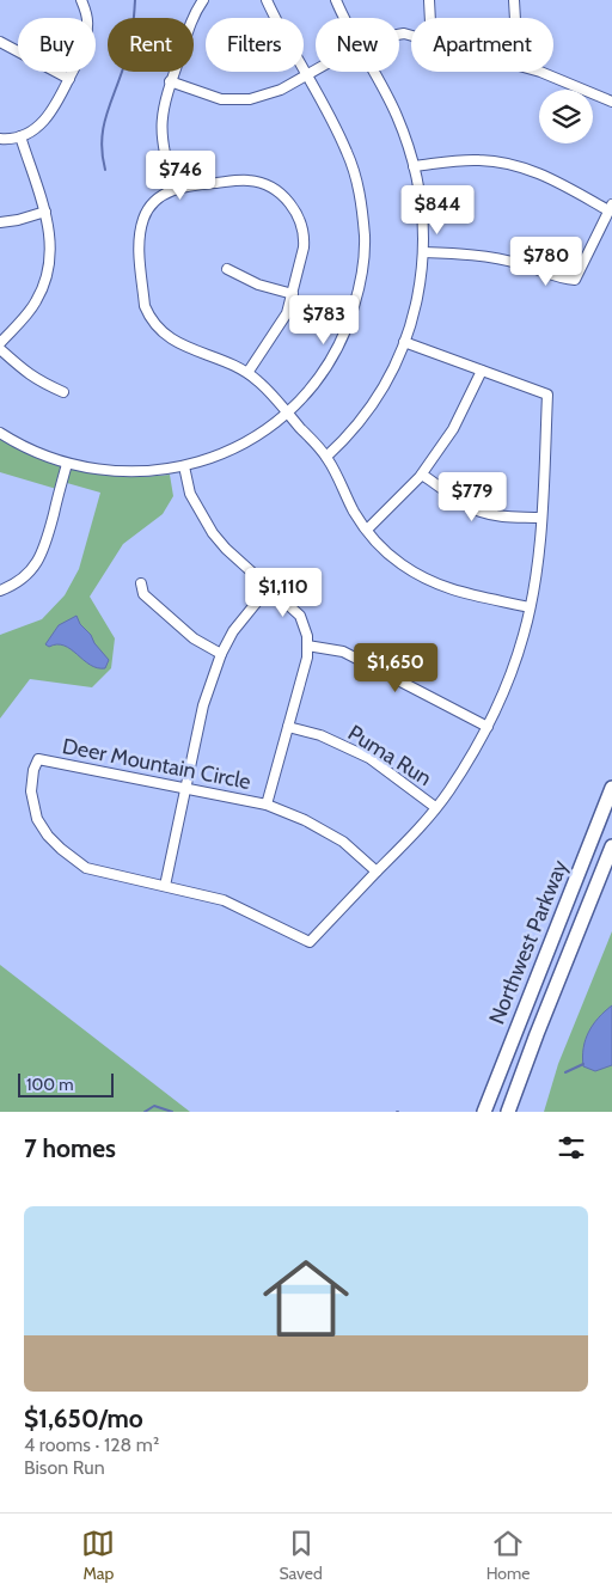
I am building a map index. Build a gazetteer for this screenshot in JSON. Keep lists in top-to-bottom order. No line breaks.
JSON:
{"streets":{"highway":["Northwest Parkway"],"street":["Puma Run","Deer Mountain Circle"]},"scale_bar":"100 m","page":{"chip":["Buy","Rent","Filters","New","Apartment"],"price":["$746","$844","$780","$783","$779","$1,110","$1,650"],"scale":"100 m","heading":"7 homes","list":[{"name":"$1,650/mo","note":"4 rooms · 128 m² · Bison Run"}],"tabs":["Map","Saved","Home"]}}
